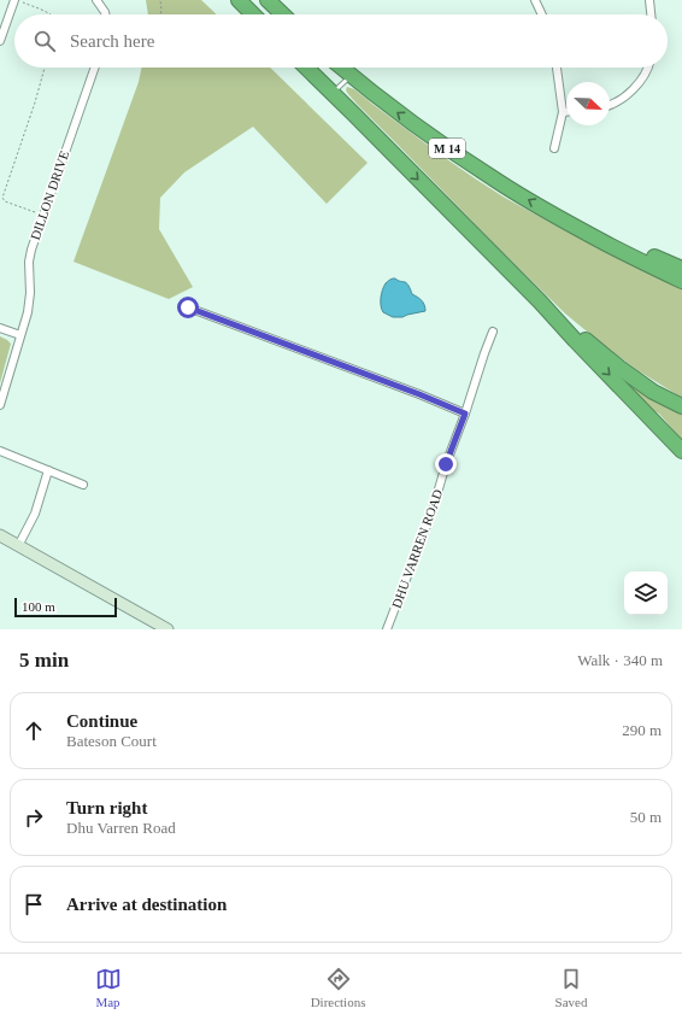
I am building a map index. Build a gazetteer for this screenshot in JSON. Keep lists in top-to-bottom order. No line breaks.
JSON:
{"streets":{"highway":["M 14"],"street":["DILLON DRIVE","DHU VARREN ROAD"]},"scale_bar":"100 m","north":"bottom right","page":{"search":"Search here","scale":"100 m","heading":["5 min","Walk · 340 m"],"list":[["Continue","Bateson Court","290 m"],["Turn right","Dhu Varren Road","50 m"],"Arrive at destination"],"nav":["Map","Directions","Saved"]}}
